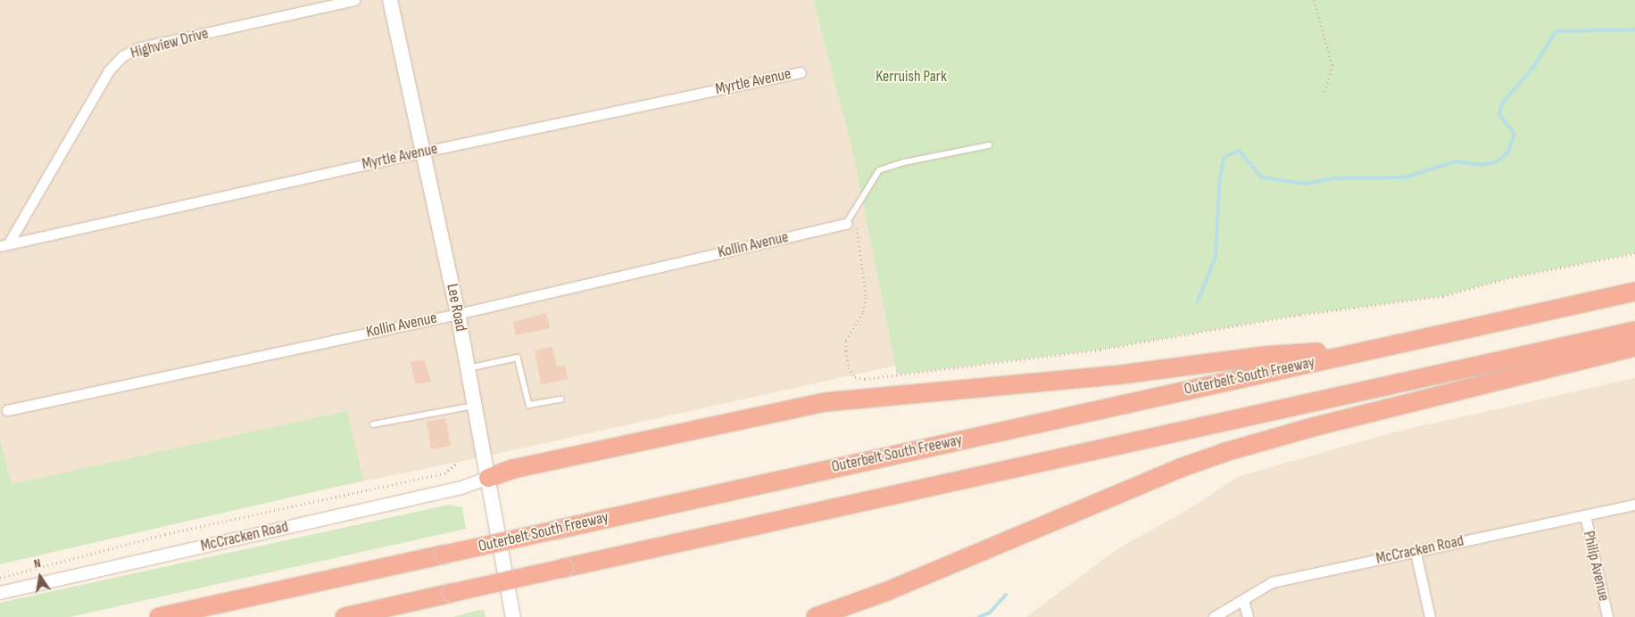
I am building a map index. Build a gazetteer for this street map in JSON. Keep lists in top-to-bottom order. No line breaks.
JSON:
{"streets":{"highway":["Outerbelt South Freeway"],"main road":["Lee Road"],"street":["Highview Drive","Myrtle Avenue","Kollin Avenue","McCracken Road","Philip Avenue"]},"crossings":[["Highview Drive","Myrtle Avenue"],["Myrtle Avenue","Lee Road"],["Kollin Avenue","Lee Road"],["Lee Road","McCracken Road"],["McCracken Road","Philip Avenue"]],"parks":["Kerruish Park"],"north":"top"}
